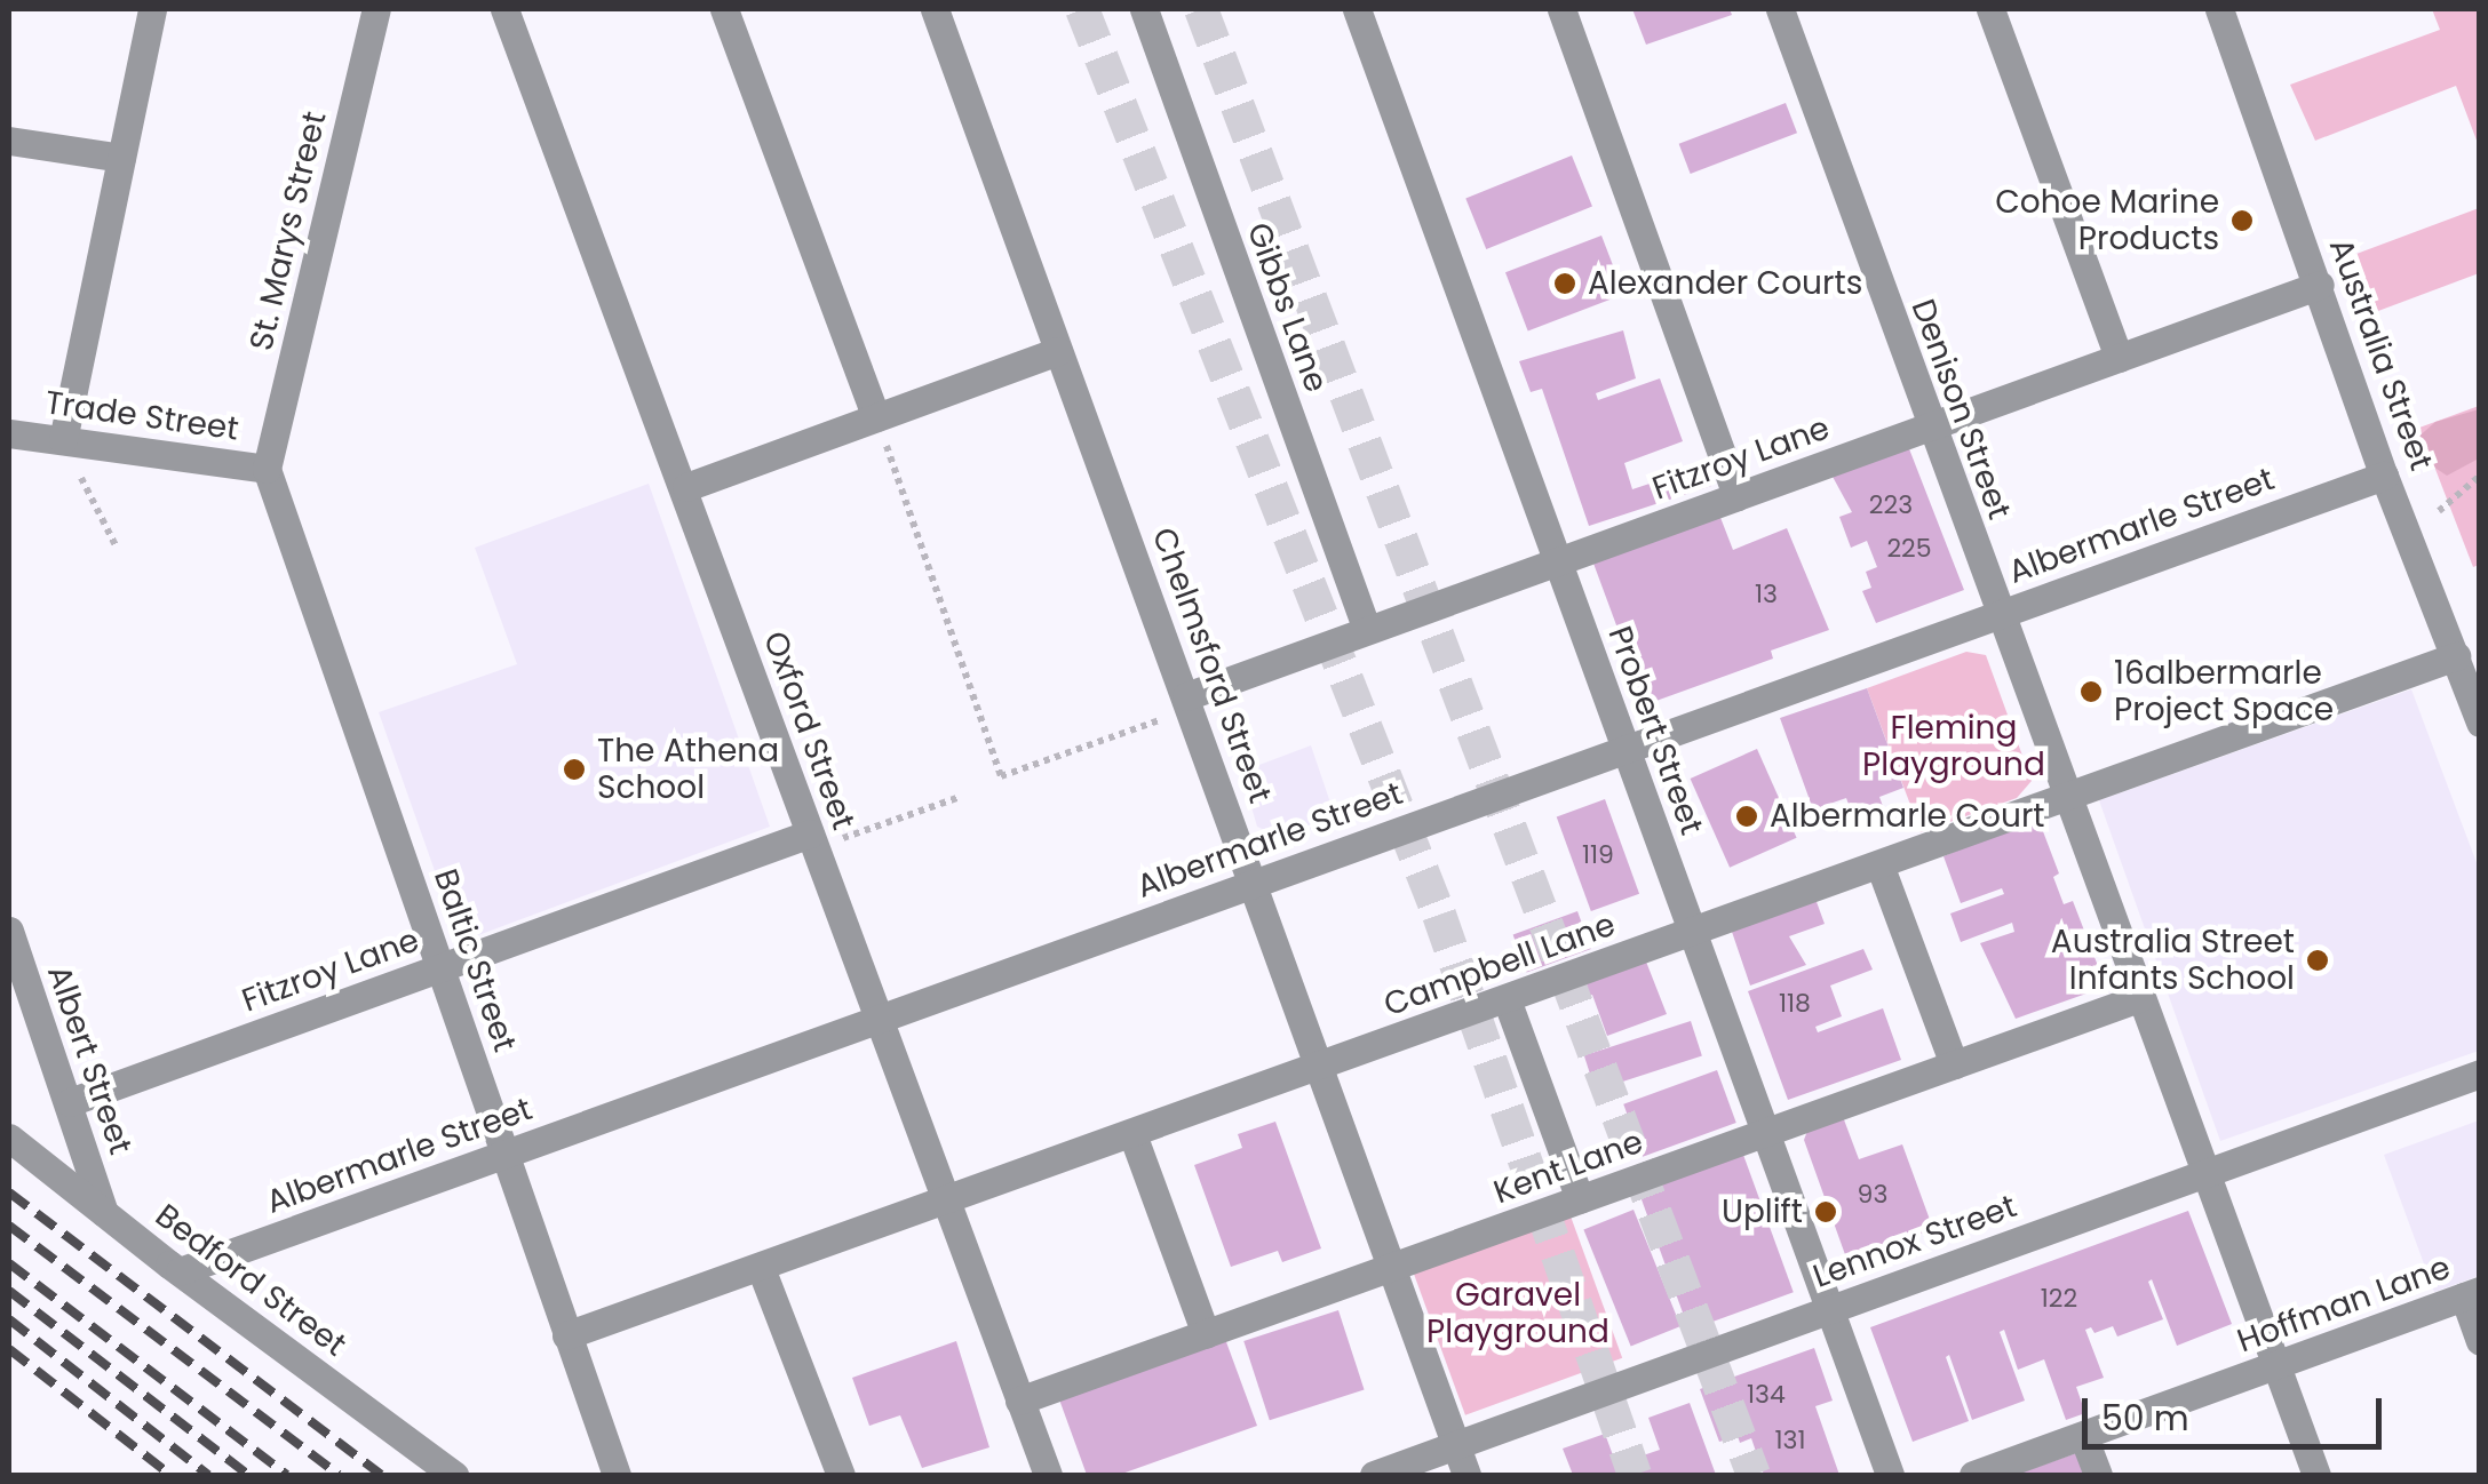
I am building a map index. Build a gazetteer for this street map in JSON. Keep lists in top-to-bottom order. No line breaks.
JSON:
{"streets":{"street":["St. Marys Street","Gibbs Lane","Australia Street","Denison Street","Trade Street","Fitzroy Lane","Albermarle Street","Chelmsford Street","Oxford Street","Probert Street","Baltic Street","Campbell Lane","Albert Street","Kent Lane","Lennox Street","Bedford Street","Hoffman Lane"]},"crossings":[["St. Marys Street","Trade Street"],["St. Marys Street","Baltic Street"],["Gibbs Lane","Fitzroy Lane"],["Australia Street","Fitzroy Lane"],["Australia Street","Albermarle Street"],["Australia Street","Campbell Lane"],["Denison Street","Fitzroy Lane"],["Denison Street","Albermarle Street"],["Denison Street","Campbell Lane"],["Denison Street","Kent Lane"],["Denison Street","Lennox Street"],["Denison Street","Hoffman Lane"],["Trade Street","Baltic Street"],["Fitzroy Lane","Chelmsford Street"],["Fitzroy Lane","Oxford Street"],["Fitzroy Lane","Probert Street"],["Fitzroy Lane","Baltic Street"],["Fitzroy Lane","Albert Street"],["Albermarle Street","Chelmsford Street"],["Albermarle Street","Oxford Street"],["Albermarle Street","Probert Street"],["Albermarle Street","Baltic Street"],["Albermarle Street","Bedford Street"],["Chelmsford Street","Campbell Lane"],["Chelmsford Street","Kent Lane"],["Chelmsford Street","Lennox Street"],["Oxford Street","Campbell Lane"],["Oxford Street","Kent Lane"],["Probert Street","Campbell Lane"],["Probert Street","Kent Lane"],["Probert Street","Lennox Street"],["Baltic Street","Campbell Lane"],["Albert Street","Bedford Street"]],"parks":["Fleming Playground","Garavel Playground"],"places":["Cohoe Marine Products","Alexander Courts","16albermarle Project Space","The Athena School","Albermarle Court","Australia Street Infants School","Uplift"],"house_numbers":["223","225","13","119","118","93","122","134","131"],"scale_bar":"50 m"}
